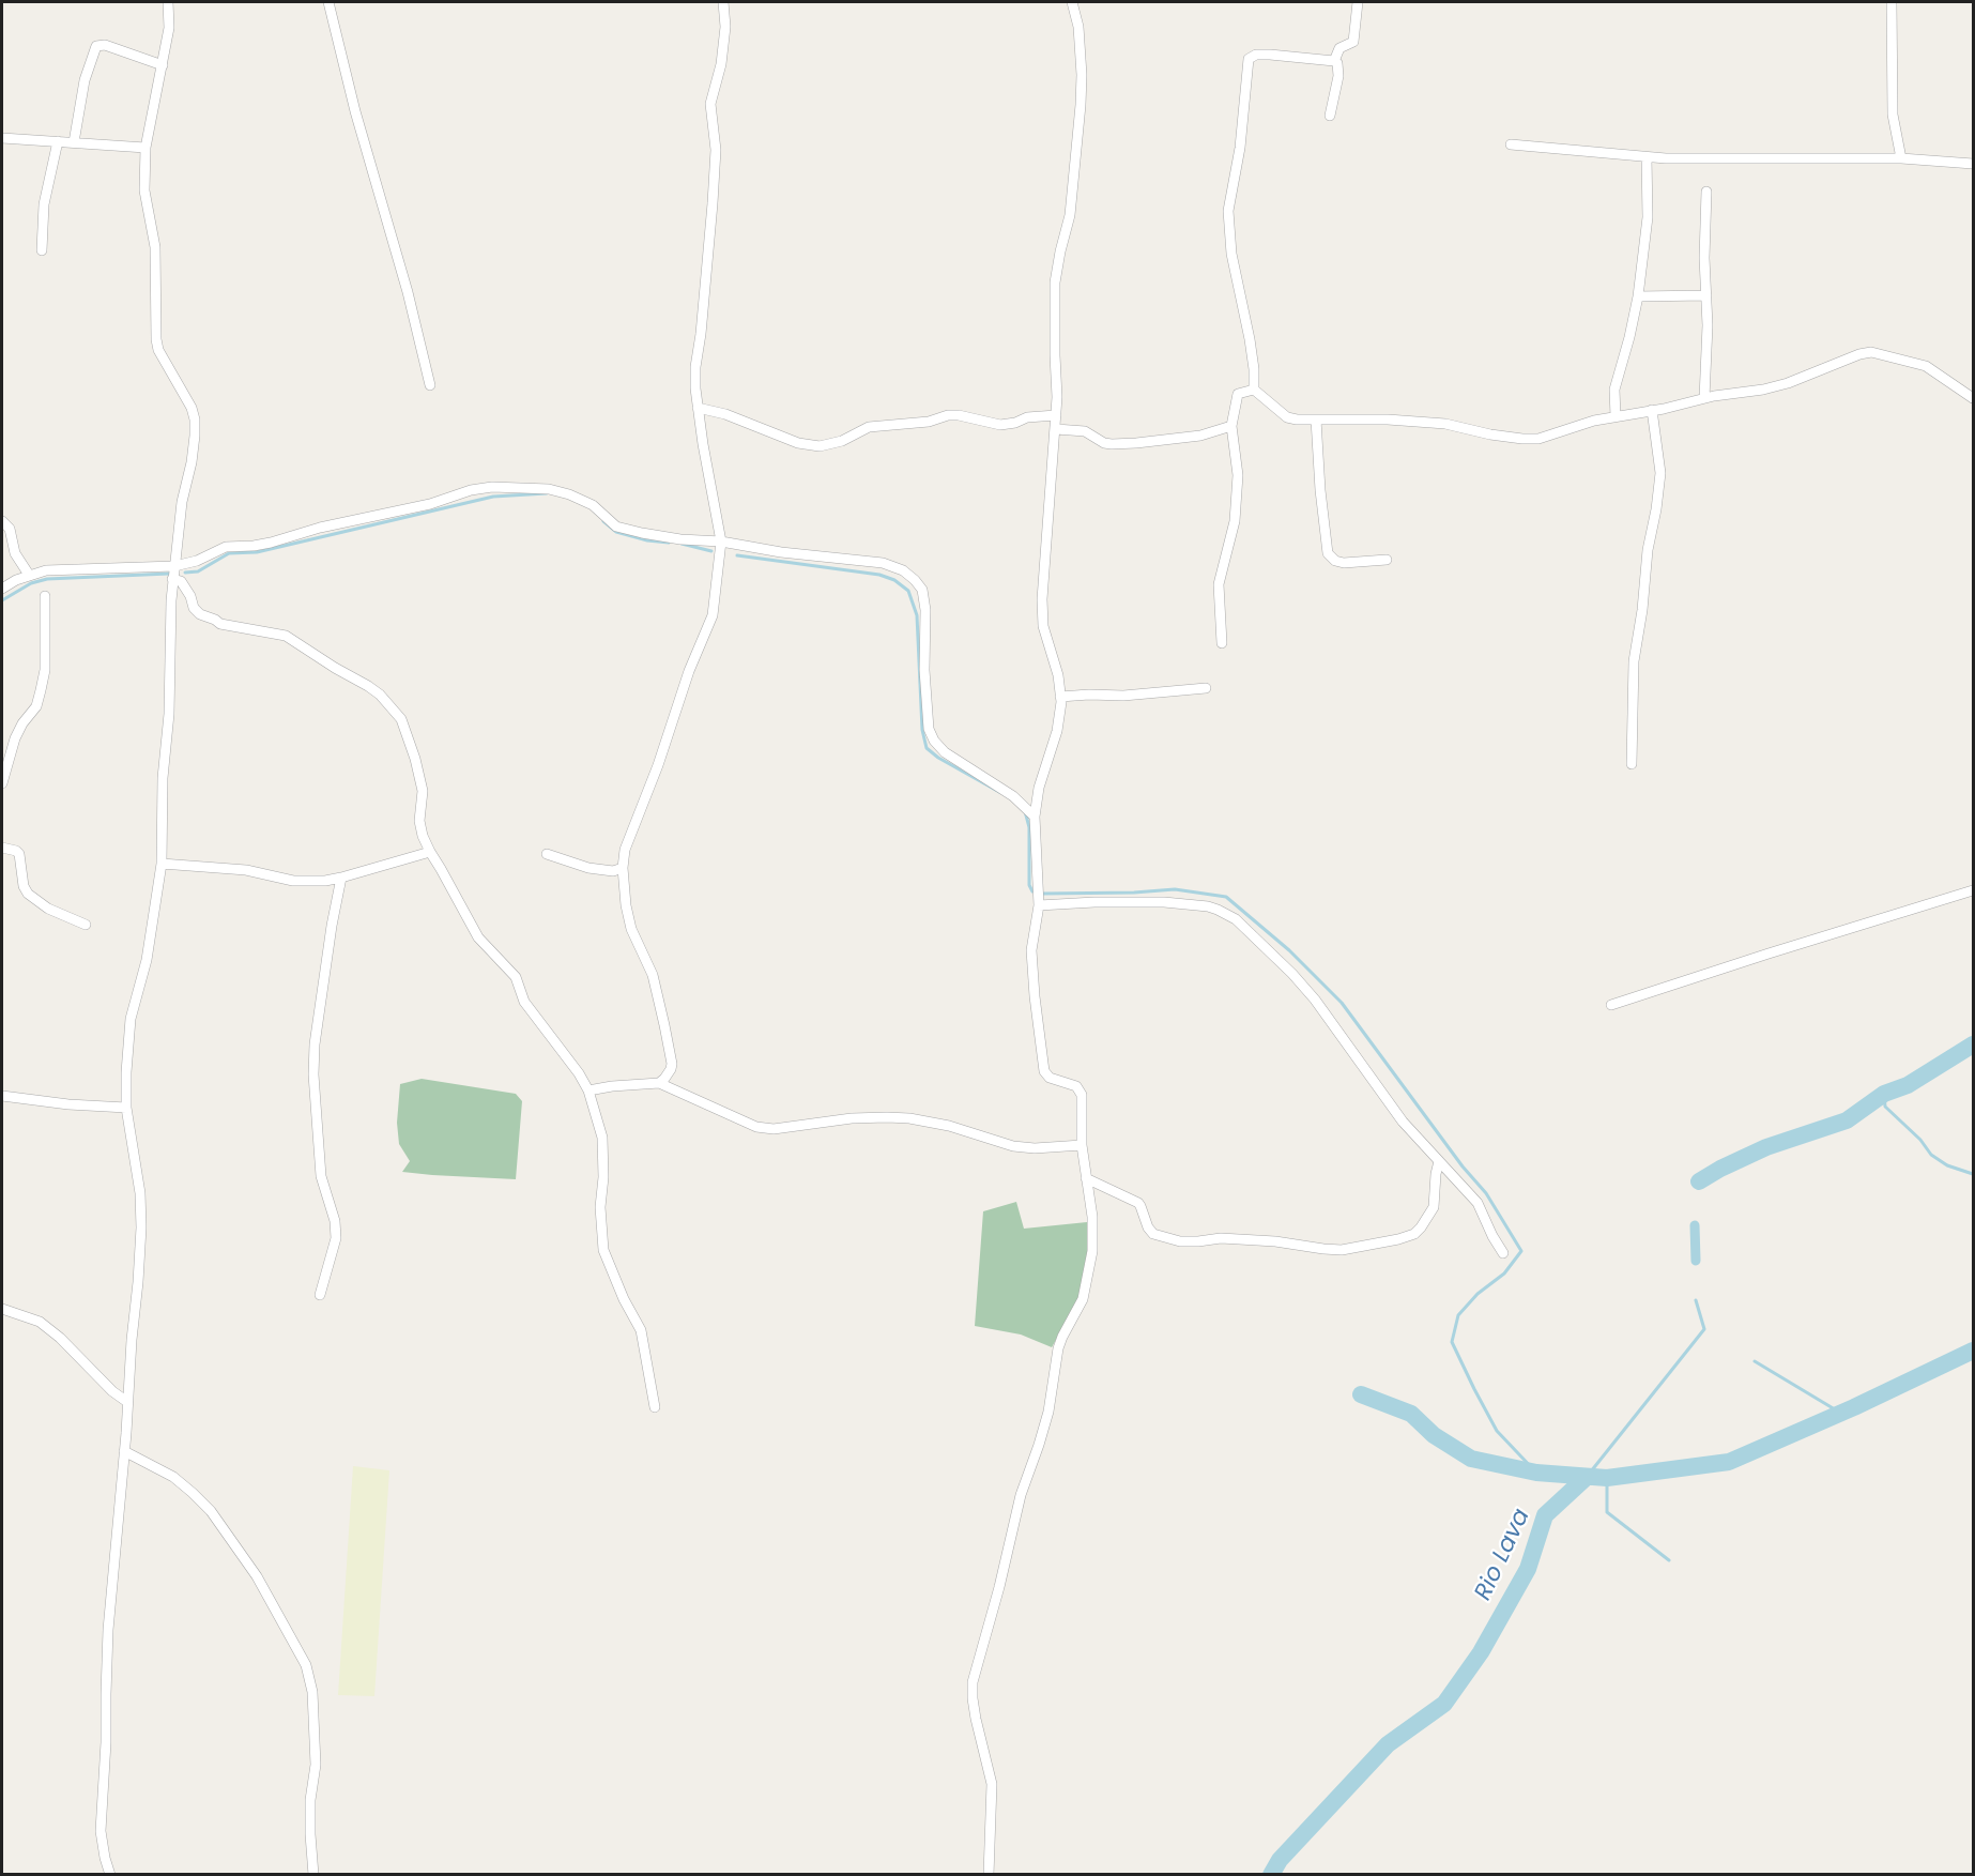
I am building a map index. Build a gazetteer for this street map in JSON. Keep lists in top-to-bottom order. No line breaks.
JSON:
{"water":["Rio Lava"]}
